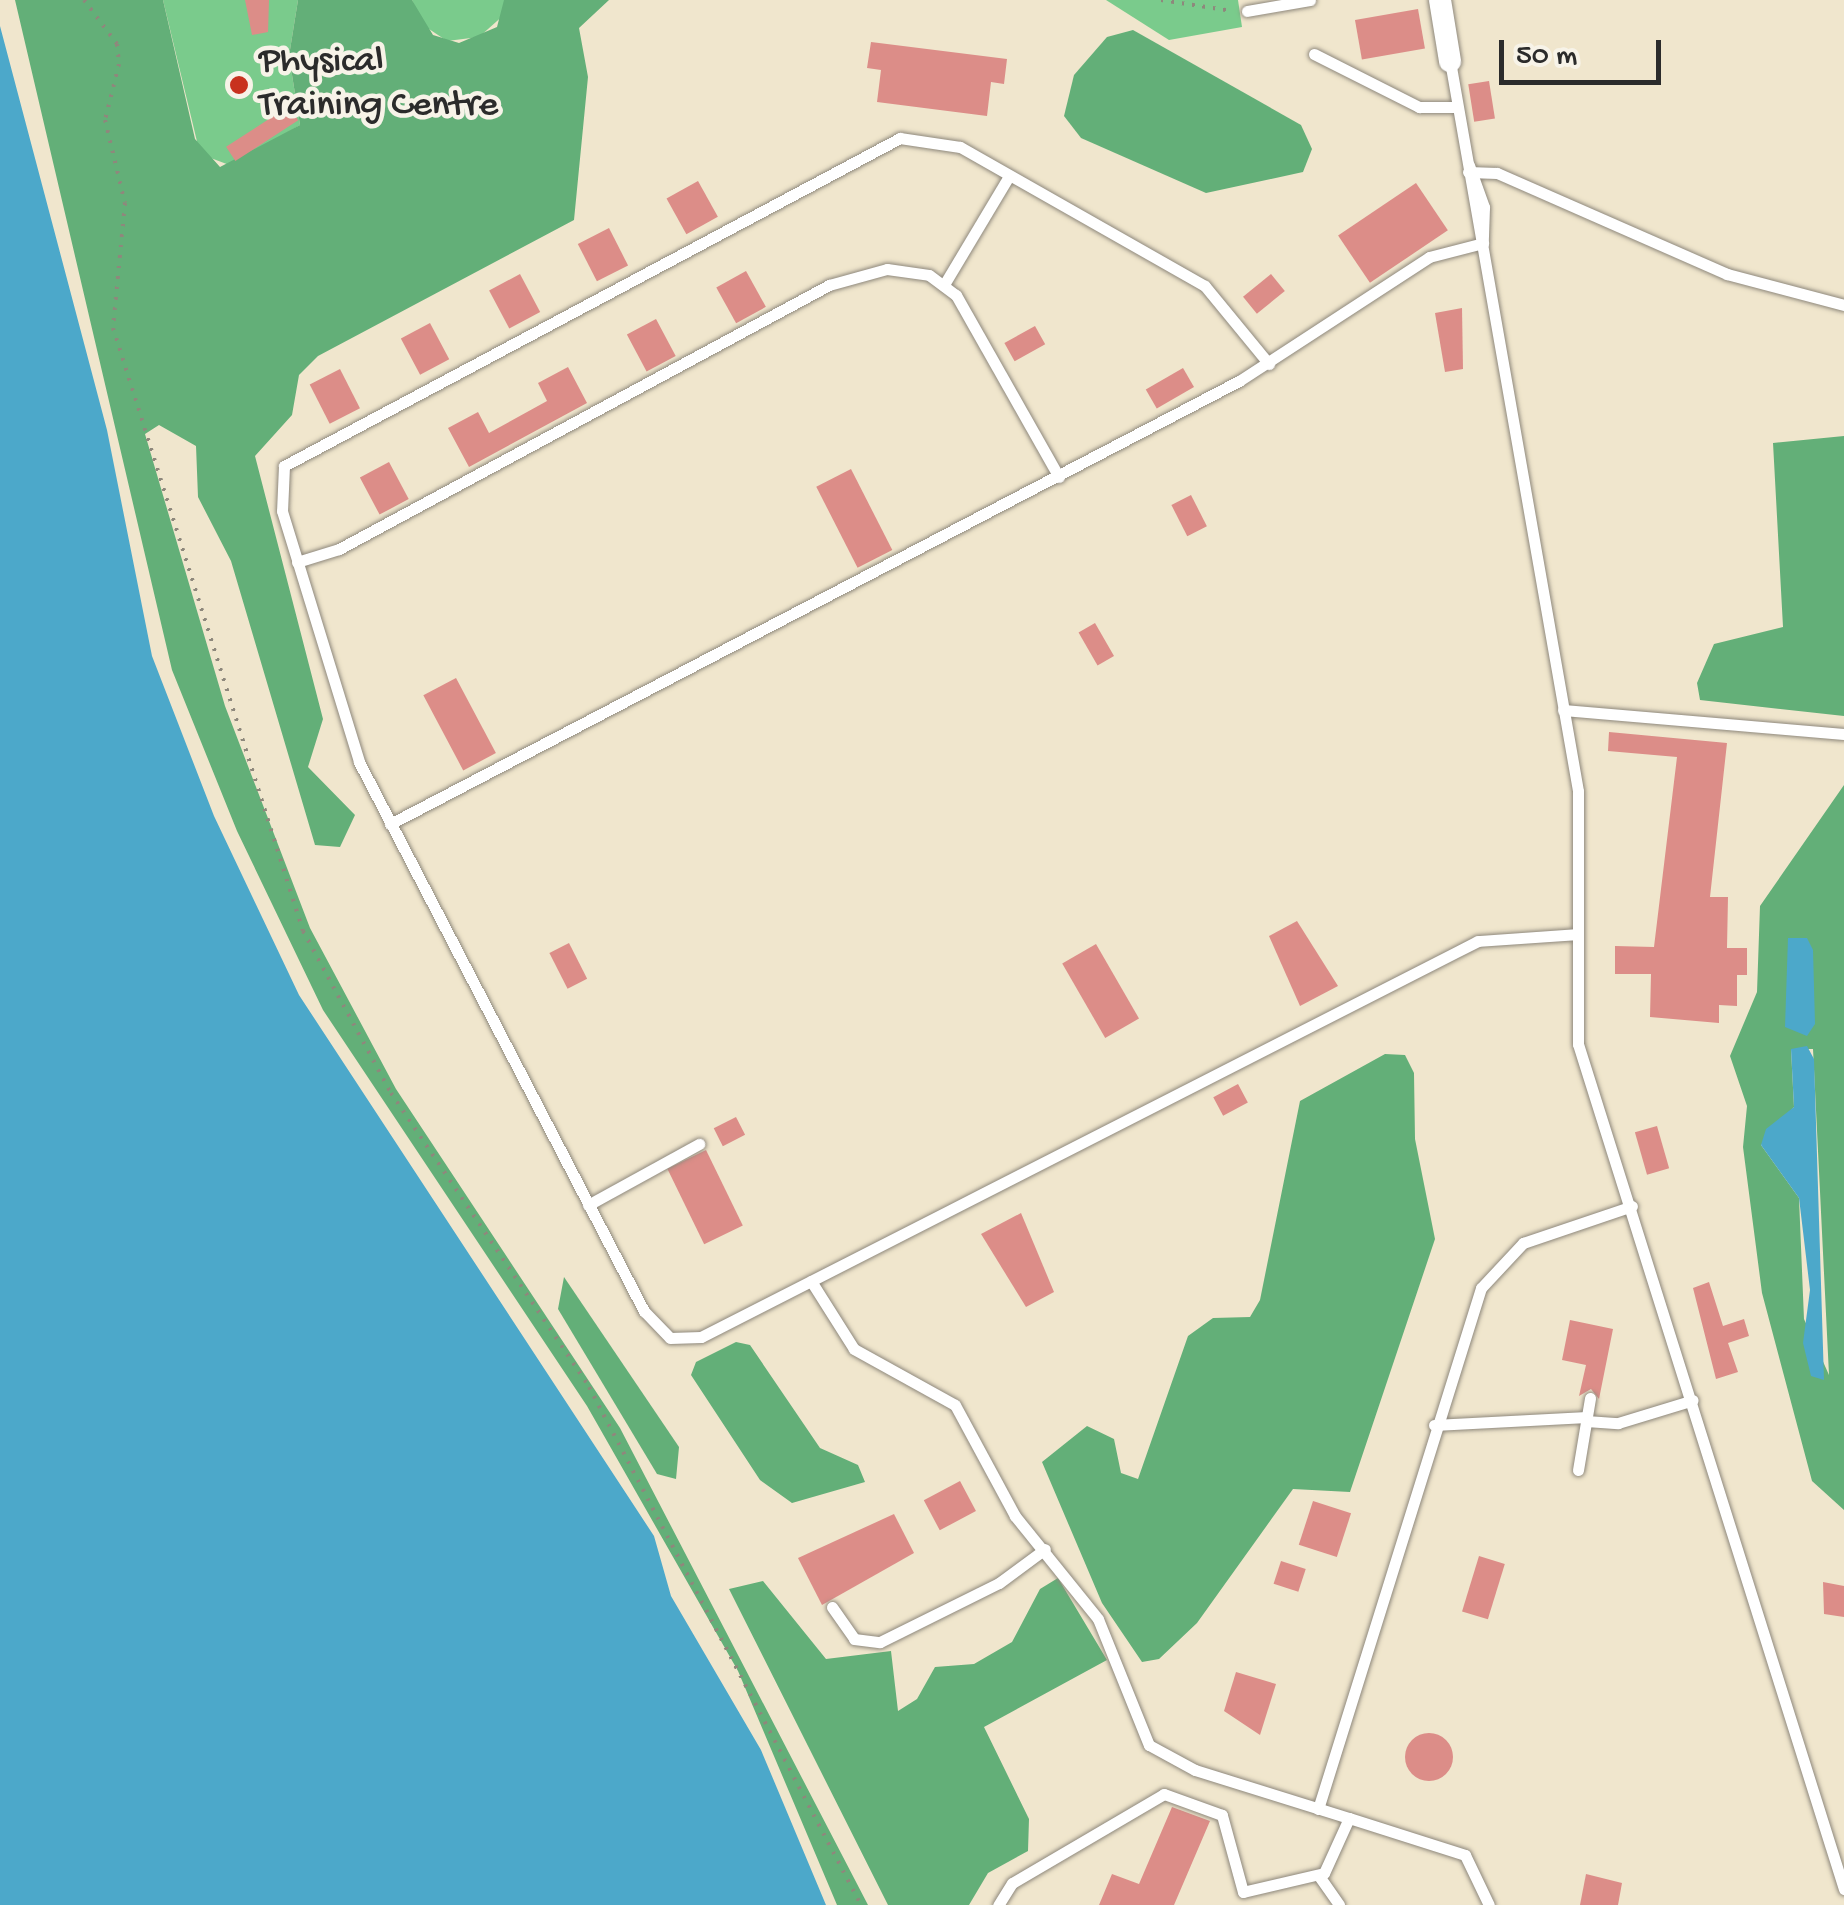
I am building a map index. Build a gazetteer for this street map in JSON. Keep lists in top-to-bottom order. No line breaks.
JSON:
{"places":["Physical Training Centre"],"scale_bar":"50 m"}
